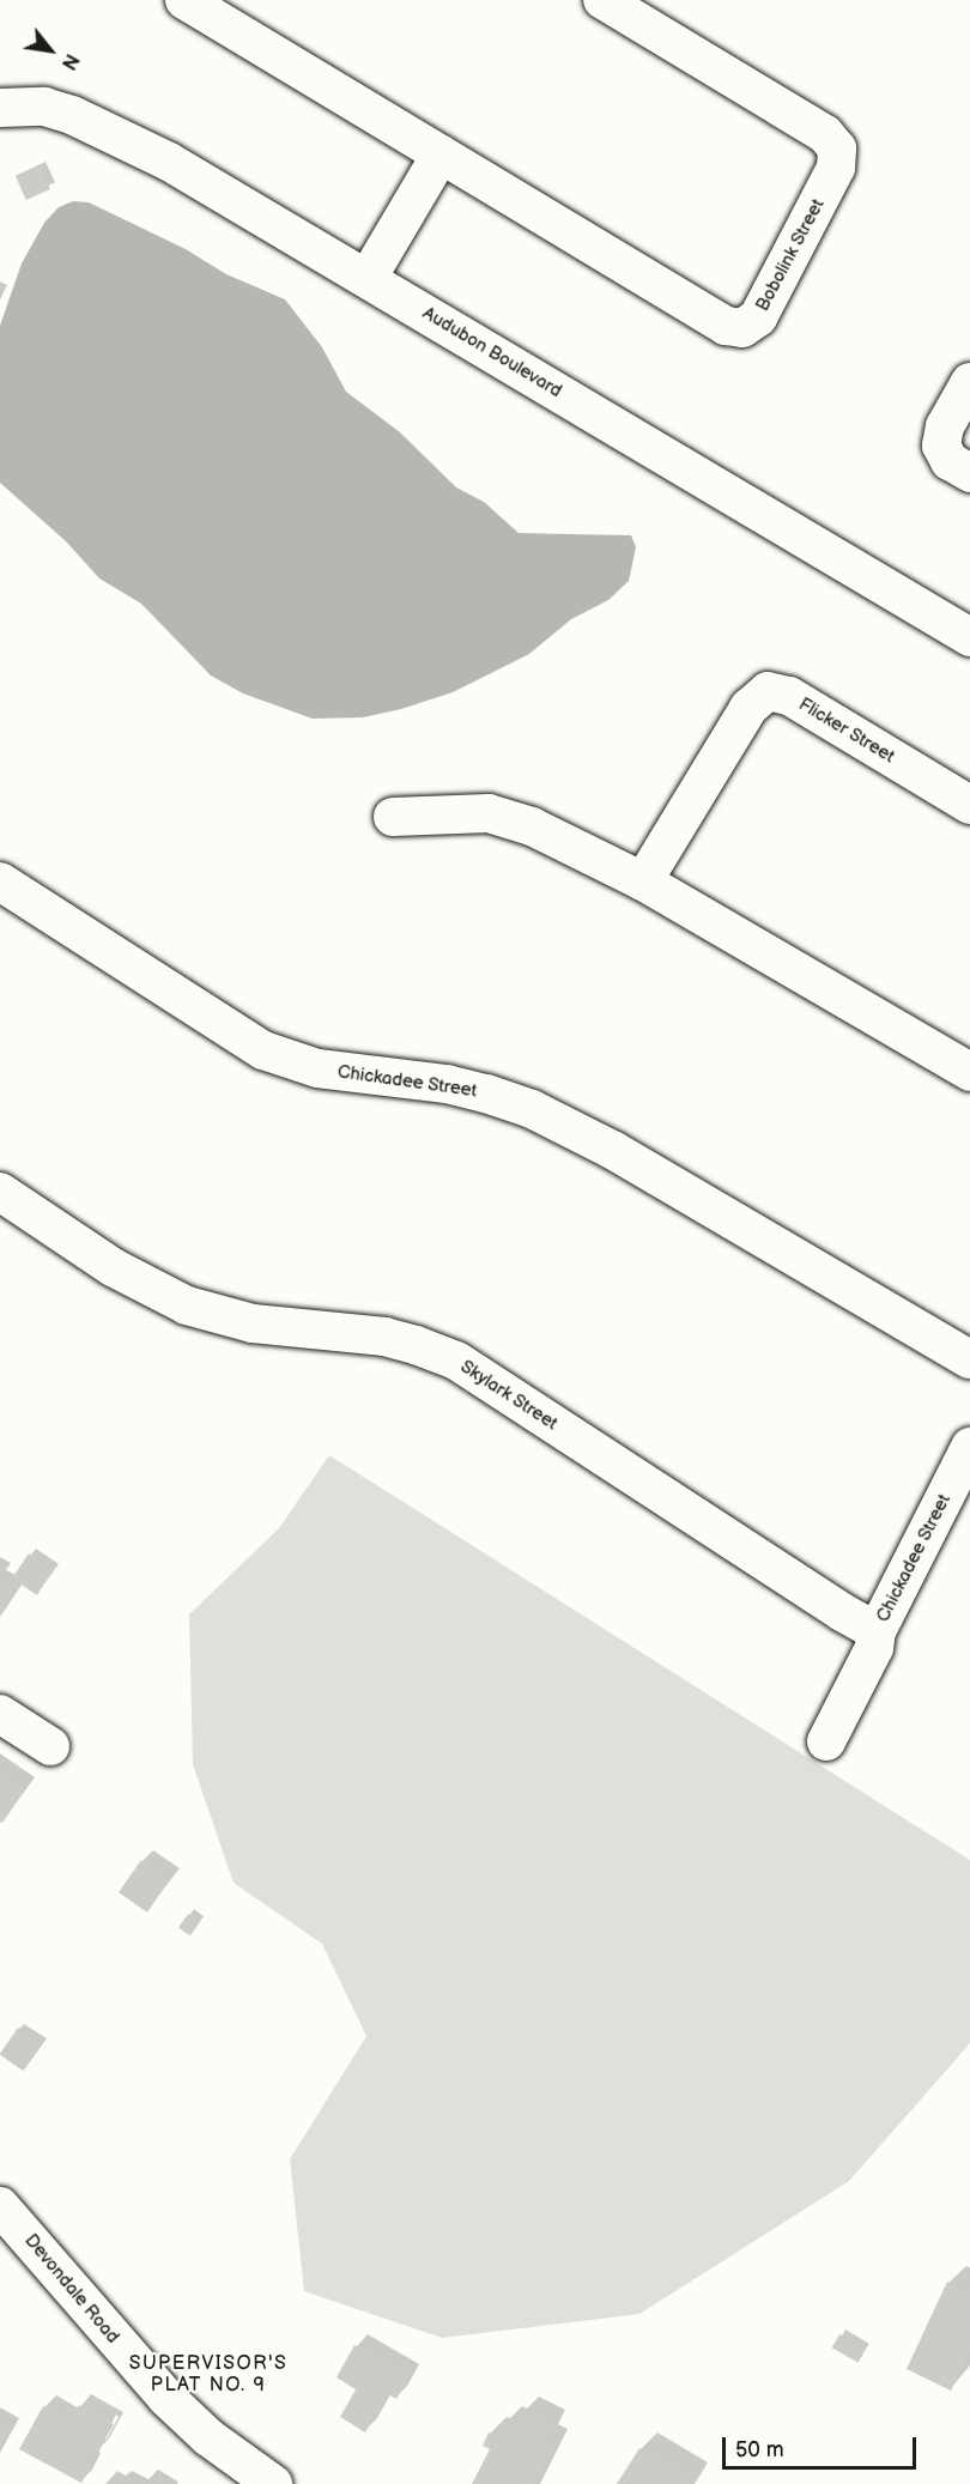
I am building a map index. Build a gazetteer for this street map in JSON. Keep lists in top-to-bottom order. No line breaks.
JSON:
{"streets":{"street":["Bobolink Street","Audubon Boulevard","Flicker Street","Chickadee Street","Skylark Street","Devondale Road"]},"crossings":[["Chickadee Street","Skylark Street"]],"districts":["SUPERVISOR'S PLAT NO. 9"],"scale_bar":"50 m","north":"bottom right"}
